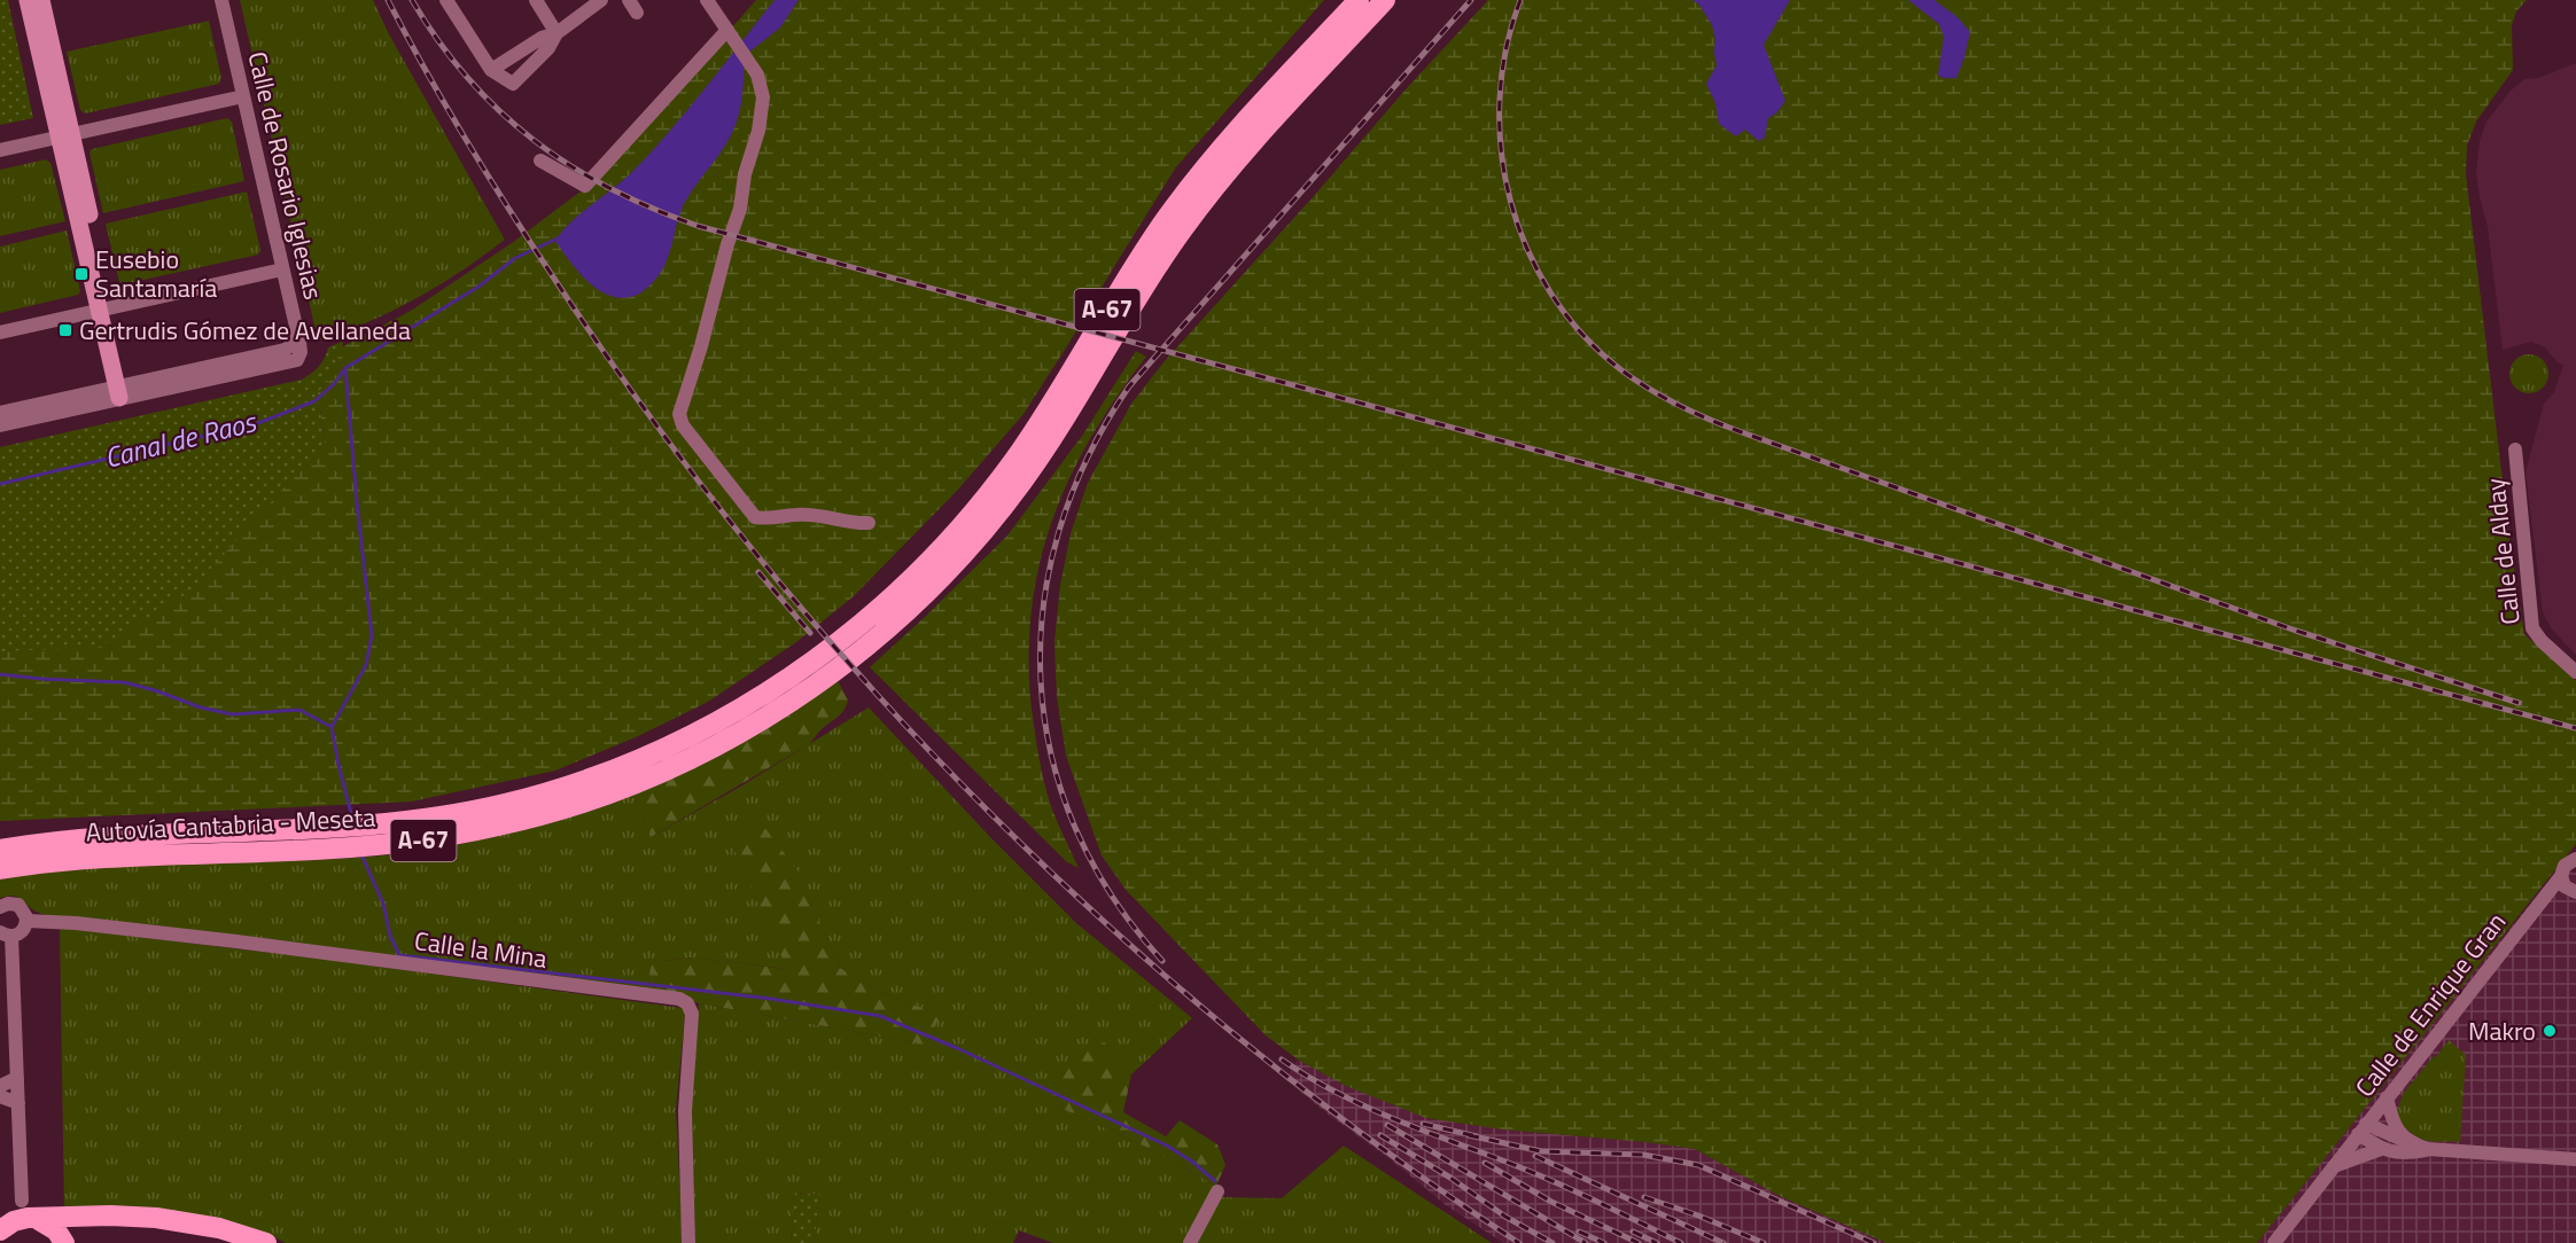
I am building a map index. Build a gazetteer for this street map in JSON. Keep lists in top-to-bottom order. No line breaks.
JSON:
{"streets":{"highway":["A-67","Autovía Cantabria - Meseta"],"street":["Calle de Rosario Iglesias","Calle de Alday","Calle la Mina","Calle de Enrique Gran"]},"water":["Canal de Raos"],"places":{"transit":["Eusebio Santamaría","Gertrudis Gómez de Avellaneda"],"other":["Makro"]}}
